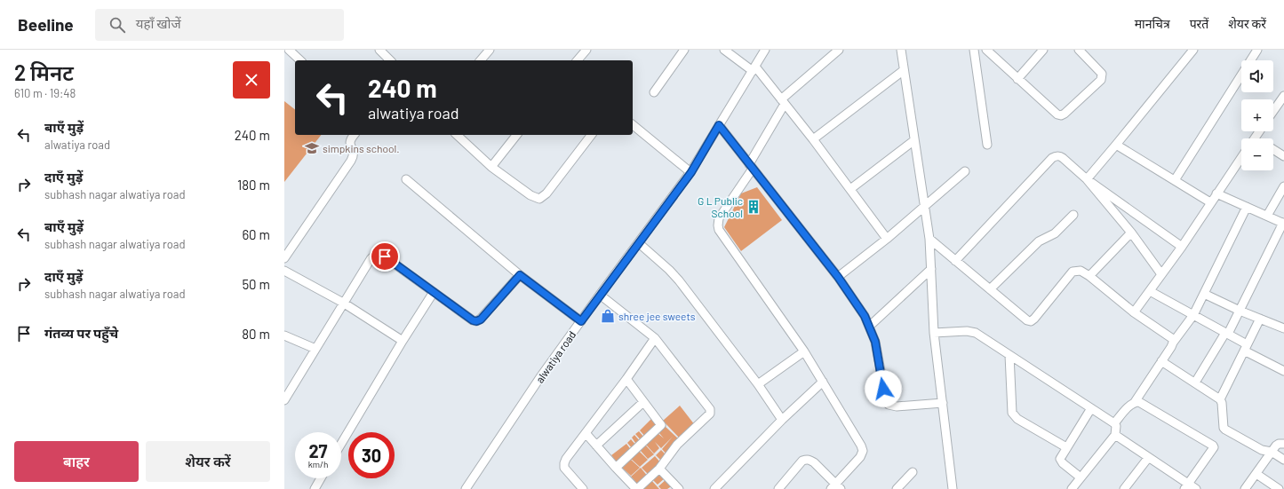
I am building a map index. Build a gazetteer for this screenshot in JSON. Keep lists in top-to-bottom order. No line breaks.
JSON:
{"streets":{"street":["alwatiya road"]},"places":{"school or university":["simpkins school."],"building":["G L Public School"],"shop":["shree jee sweets"]},"page":{"header":"Beeline","search":"यहाँ खोजें","nav":["मानचित्र","परतें","शेयर करें"],"heading":["2 मिनट","610 m · 19:48"],"map_buttons":["+","−"],"turn":["240 m","alwatiya road"],"list":[{"name":"बाएँ मुड़ें","note":"alwatiya road","value":"240 m"},{"name":"दाएँ मुड़ें","note":"subhash nagar alwatiya road","value":"180 m"},{"name":"बाएँ मुड़ें","note":"subhash nagar alwatiya road","value":"60 m"},{"name":"दाएँ मुड़ें","note":"subhash nagar alwatiya road","value":"50 m"},{"name":"गंतव्य पर पहुँचे","value":"80 m"}],"speed":"27 km/h","limit":"30","buttons":["बाहर","शेयर करें"]}}
